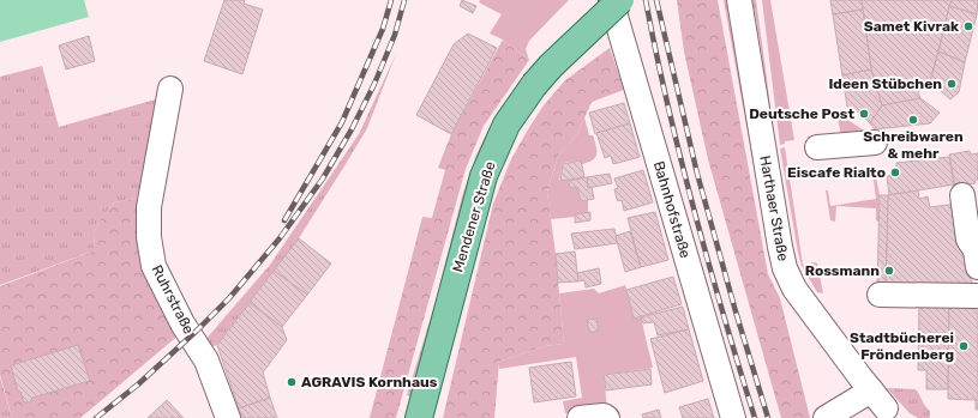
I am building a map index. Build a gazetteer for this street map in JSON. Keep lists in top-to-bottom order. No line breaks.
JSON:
{"streets":{"main road":["Mendener Straße"],"street":["Harthaer Straße","Bahnhofstraße","Ruhrstraße"]},"places":["Samet Kivrak","Ideen Stübchen","Deutsche Post","Schreibwaren & mehr","Eiscafe Rialto","Rossmann","Stadtbücherei Fröndenberg","AGRAVIS Kornhaus"]}
